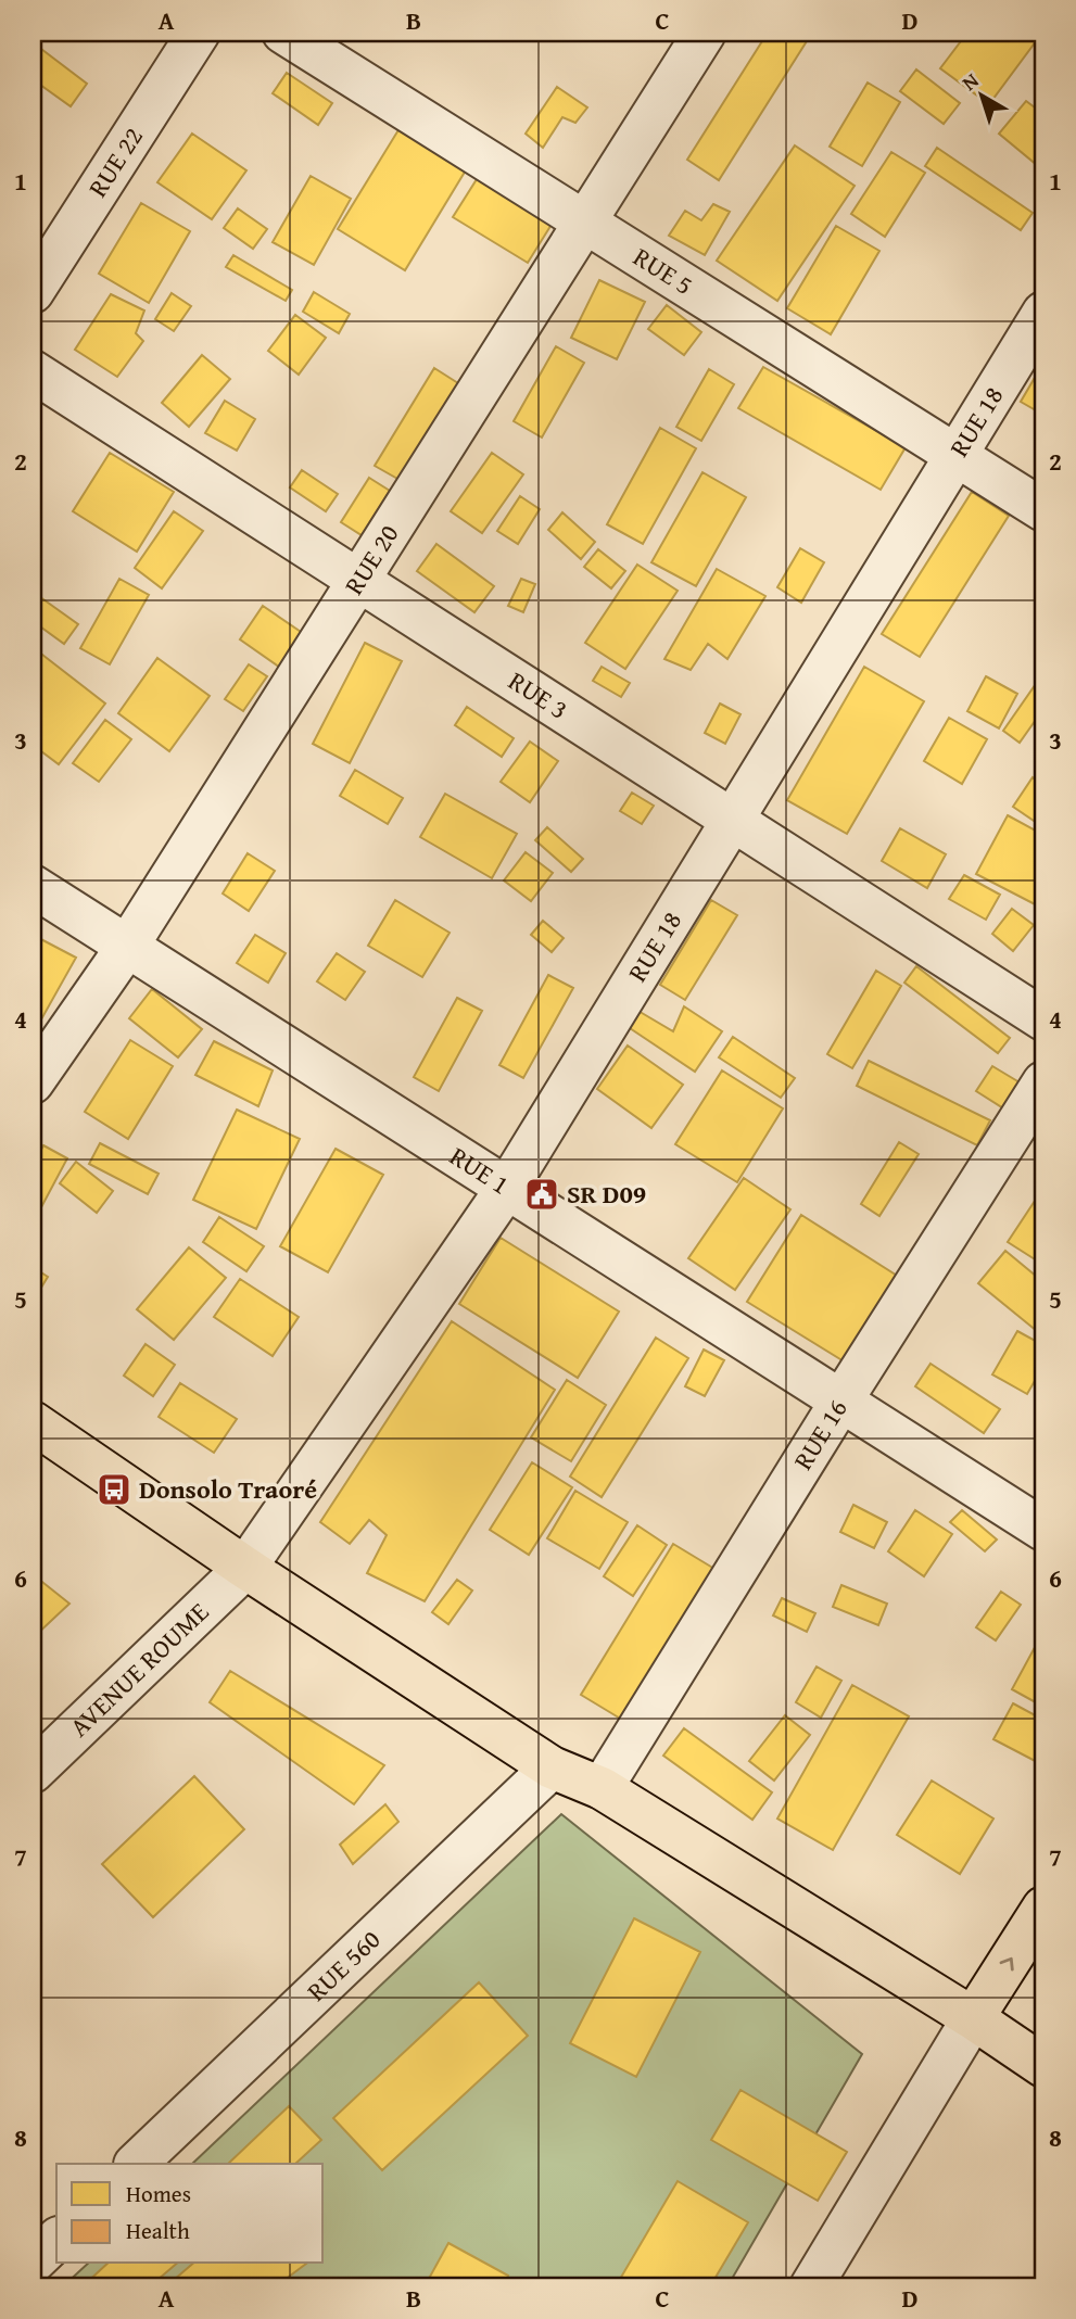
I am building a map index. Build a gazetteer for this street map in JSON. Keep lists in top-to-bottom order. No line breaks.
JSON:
{"streets":{"street":["RUE 22","RUE 5","RUE 18","RUE 20","RUE 3","RUE 1","RUE 16","AVENUE ROUME","RUE 560"]},"crossings":[["RUE 5","RUE 18"],["RUE 5","RUE 20"],["RUE 18","RUE 3"],["RUE 18","RUE 1"],["RUE 18","AVENUE ROUME"],["RUE 20","RUE 3"],["RUE 20","RUE 1"],["RUE 1","RUE 16"]],"places":{"public building":["SR D09"],"bus stop":["Donsolo Traoré"]},"legend":["Homes","Health"],"north":"top left","grid":{"columns":["A","B","C","D"],"rows":["1","2","3","4","5","6","7","8"]}}
